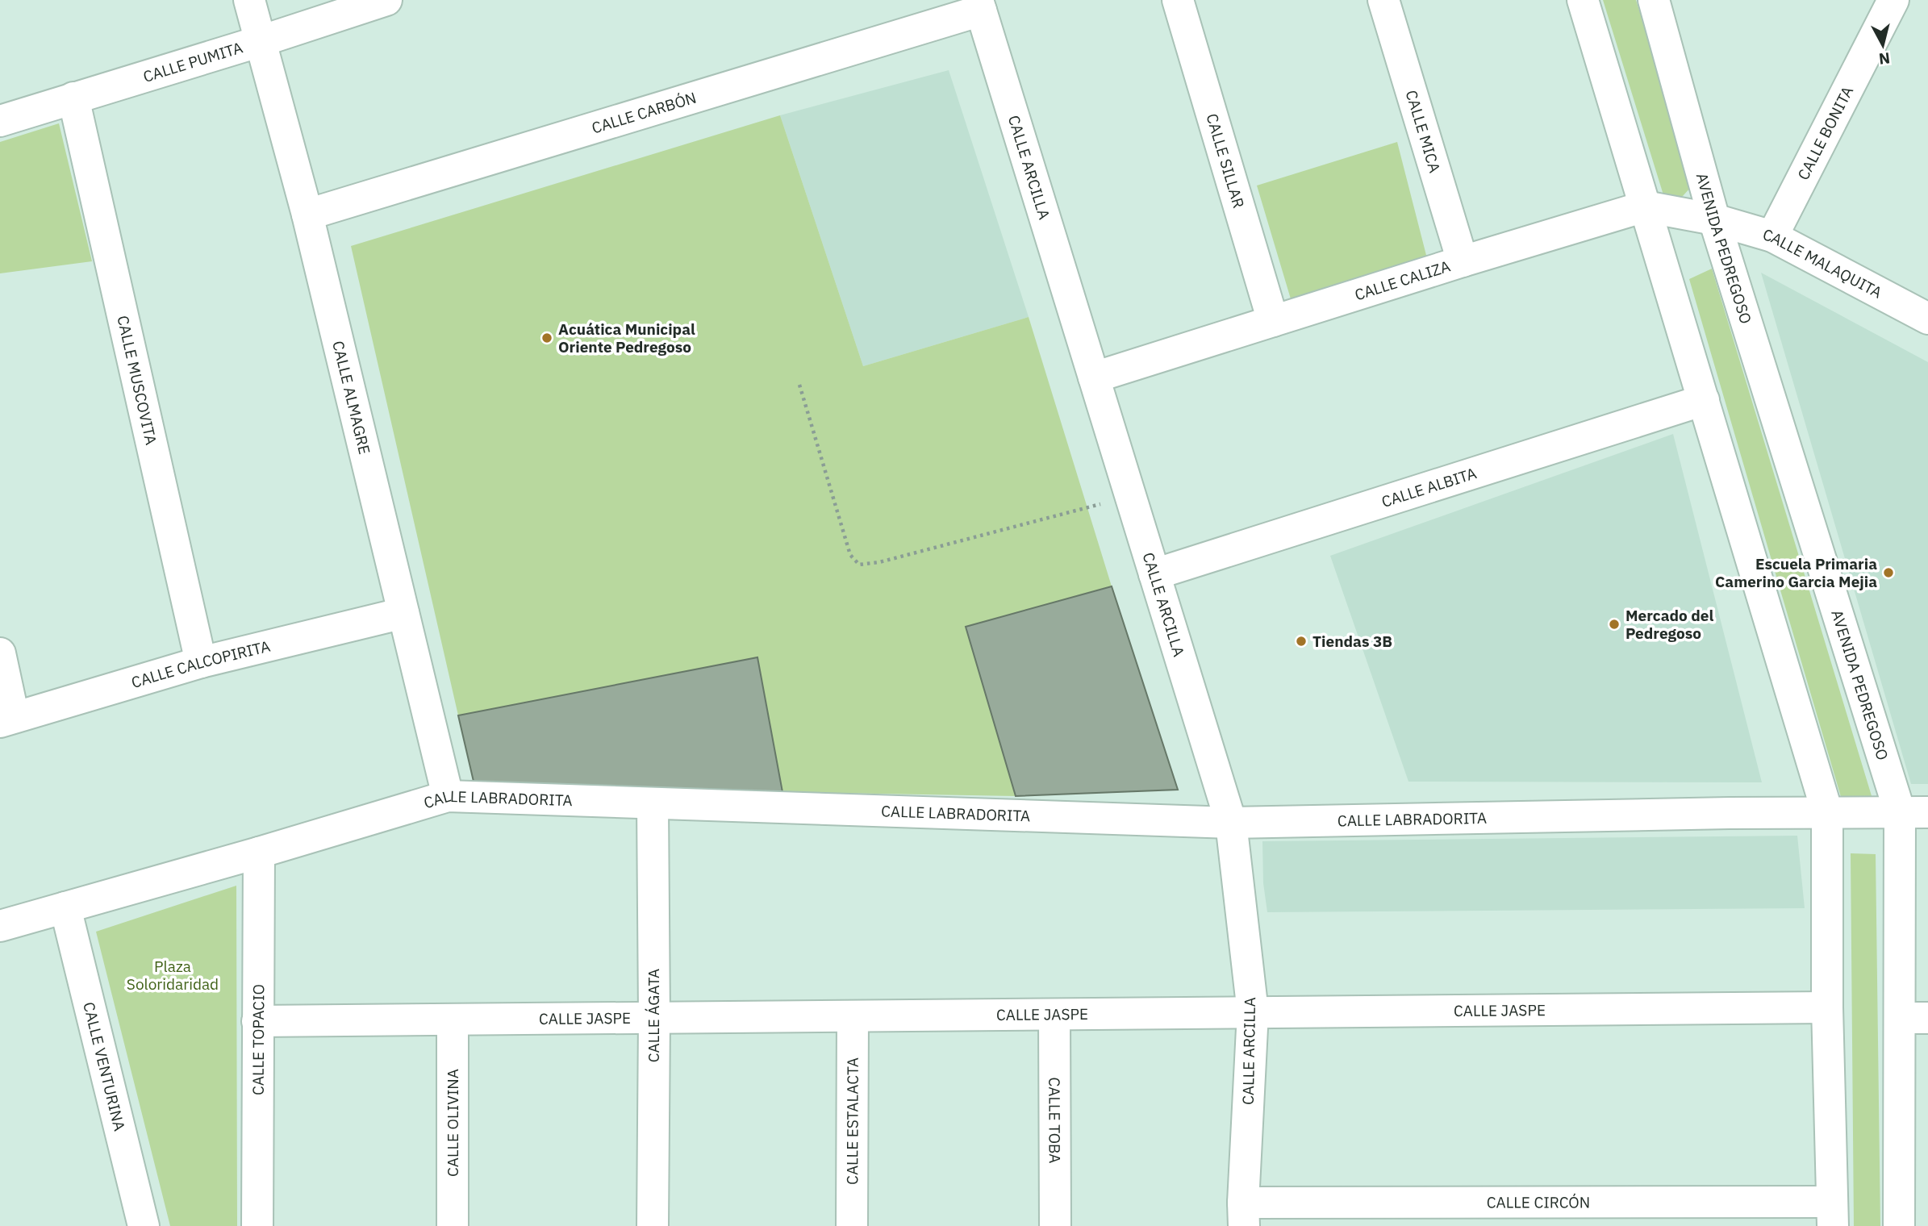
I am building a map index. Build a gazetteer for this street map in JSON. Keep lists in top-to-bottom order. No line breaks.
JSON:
{"streets":{"street":["CALLE PUMITA","CALLE CARBÓN","CALLE MICA","CALLE BONITA","CALLE SILLAR","CALLE ARCILLA","AVENIDA PEDREGOSO","CALLE MALAQUITA","CALLE CALIZA","CALLE MUSCOVITA","CALLE ALMAGRE","CALLE ALBITA","CALLE CALCOPIRITA","CALLE LABRADORITA","CALLE JASPE","CALLE ÁGATA","CALLE TOPACIO","CALLE VENTURINA","CALLE TOBA","CALLE ESTALACTA","CALLE OLIVINA","CALLE CIRCÓN"]},"crossings":[["CALLE PUMITA","CALLE MUSCOVITA"],["CALLE PUMITA","CALLE ALMAGRE"],["CALLE CARBÓN","CALLE ARCILLA"],["CALLE CARBÓN","CALLE ALMAGRE"],["CALLE MICA","CALLE CALIZA"],["CALLE BONITA","CALLE MALAQUITA"],["CALLE SILLAR","CALLE CALIZA"],["CALLE ARCILLA","CALLE CALIZA"],["CALLE ARCILLA","CALLE ALBITA"],["CALLE ARCILLA","CALLE LABRADORITA"],["CALLE ARCILLA","CALLE JASPE"],["CALLE ARCILLA","CALLE CIRCÓN"],["AVENIDA PEDREGOSO","CALLE MALAQUITA"],["AVENIDA PEDREGOSO","CALLE CALIZA"],["AVENIDA PEDREGOSO","CALLE LABRADORITA"],["CALLE MALAQUITA","CALLE CALIZA"],["CALLE MUSCOVITA","CALLE CALCOPIRITA"],["CALLE ALMAGRE","CALLE CALCOPIRITA"],["CALLE ALMAGRE","CALLE LABRADORITA"],["CALLE LABRADORITA","CALLE ÁGATA"],["CALLE LABRADORITA","CALLE TOPACIO"],["CALLE LABRADORITA","CALLE VENTURINA"],["CALLE JASPE","CALLE ÁGATA"],["CALLE JASPE","CALLE TOPACIO"],["CALLE JASPE","CALLE TOBA"],["CALLE JASPE","CALLE ESTALACTA"],["CALLE JASPE","CALLE OLIVINA"]],"parks":["Plaza Soloridaridad"],"places":["Acuática Municipal Oriente Pedregoso","Escuela Primaria Camerino Garcia Mejia","Mercado del Pedregoso","Tiendas 3B"],"north":"bottom"}
